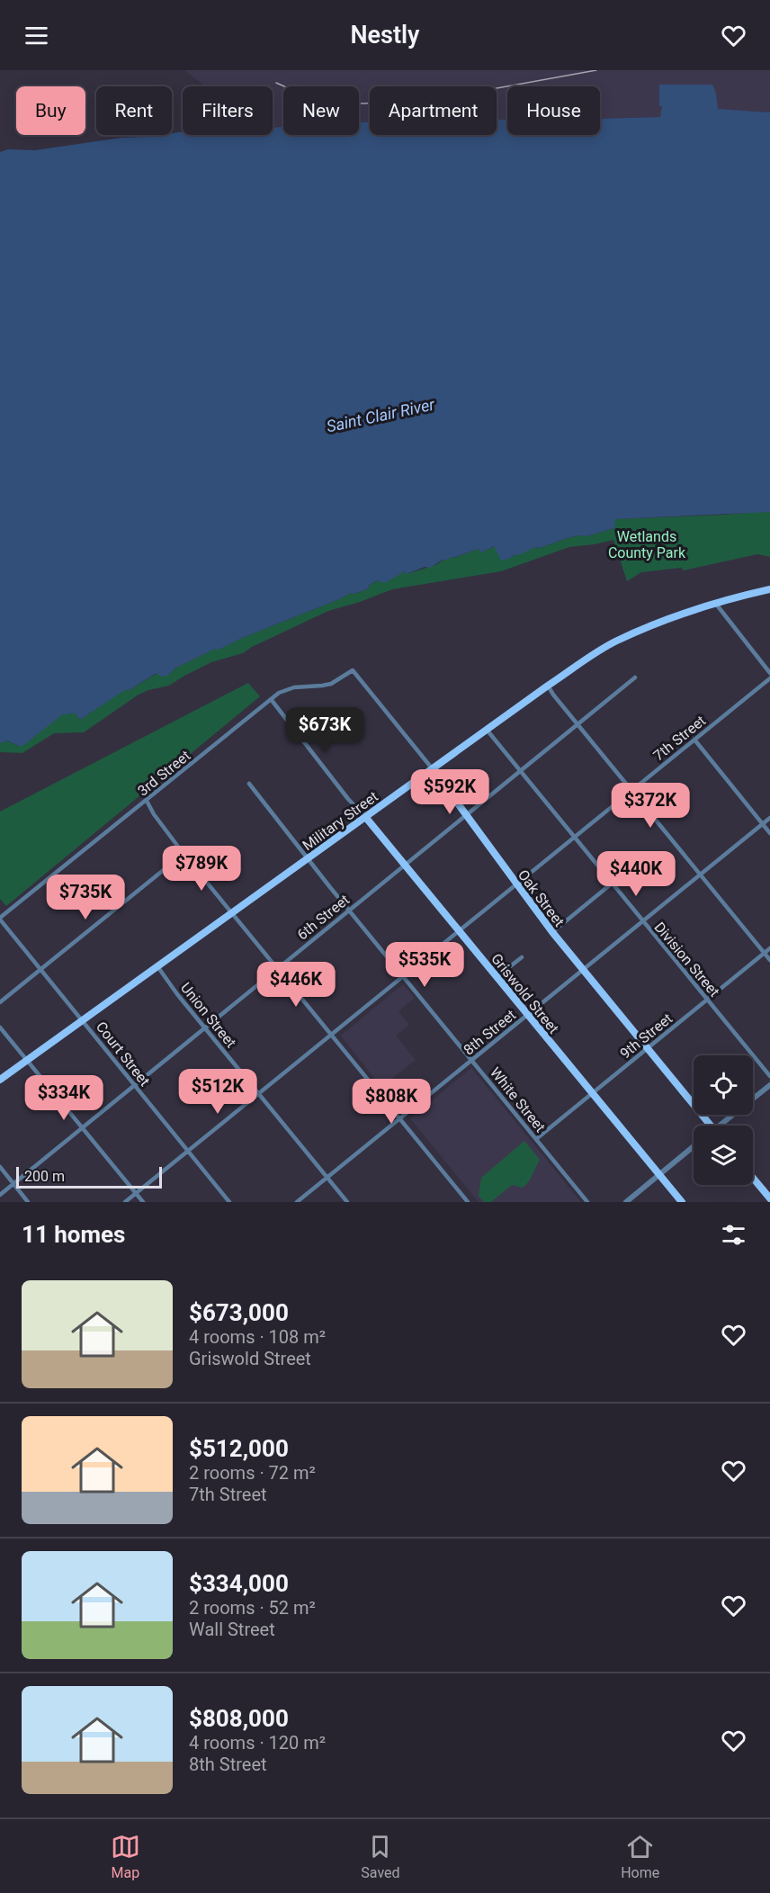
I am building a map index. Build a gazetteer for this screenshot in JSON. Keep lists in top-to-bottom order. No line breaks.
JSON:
{"streets":{"main road":["Military Street","Oak Street","Griswold Street"],"street":["7th Street","3rd Street","6th Street","Division Street","Union Street","8th Street","9th Street","Court Street","White Street"]},"crossings":[["7th Street","Oak Street"],["7th Street","Division Street"],["7th Street","Griswold Street"],["7th Street","Union Street"],["7th Street","Court Street"],["7th Street","White Street"],["3rd Street","Oak Street"],["3rd Street","Griswold Street"],["3rd Street","Court Street"],["Military Street","Oak Street"],["Military Street","Division Street"],["Military Street","Griswold Street"],["Military Street","Union Street"],["Military Street","Court Street"],["Military Street","White Street"],["Oak Street","6th Street"],["Oak Street","8th Street"],["Oak Street","9th Street"],["6th Street","Division Street"],["6th Street","Griswold Street"],["6th Street","Union Street"],["6th Street","Court Street"],["6th Street","White Street"],["Division Street","8th Street"],["Division Street","9th Street"],["Griswold Street","8th Street"],["Griswold Street","9th Street"],["Union Street","8th Street"],["8th Street","White Street"],["9th Street","White Street"]],"water":["Saint Clair River"],"parks":["Wetlands County Park"],"scale_bar":"200 m","page":{"header":"Nestly","chip":["Buy","Rent","Filters","New","Apartment","House"],"price":["$673K","$592K","$372K","$789K","$440K","$735K","$535K","$446K","$512K","$334K","$808K"],"scale":"200 m","heading":"11 homes","list":[{"name":"$673,000","note":"4 rooms · 108 m² · Griswold Street"},{"name":"$512,000","note":"2 rooms · 72 m² · 7th Street"},{"name":"$334,000","note":"2 rooms · 52 m² · Wall Street"},{"name":"$808,000","note":"4 rooms · 120 m² · 8th Street"}],"tabs":["Map","Saved","Home"]}}
